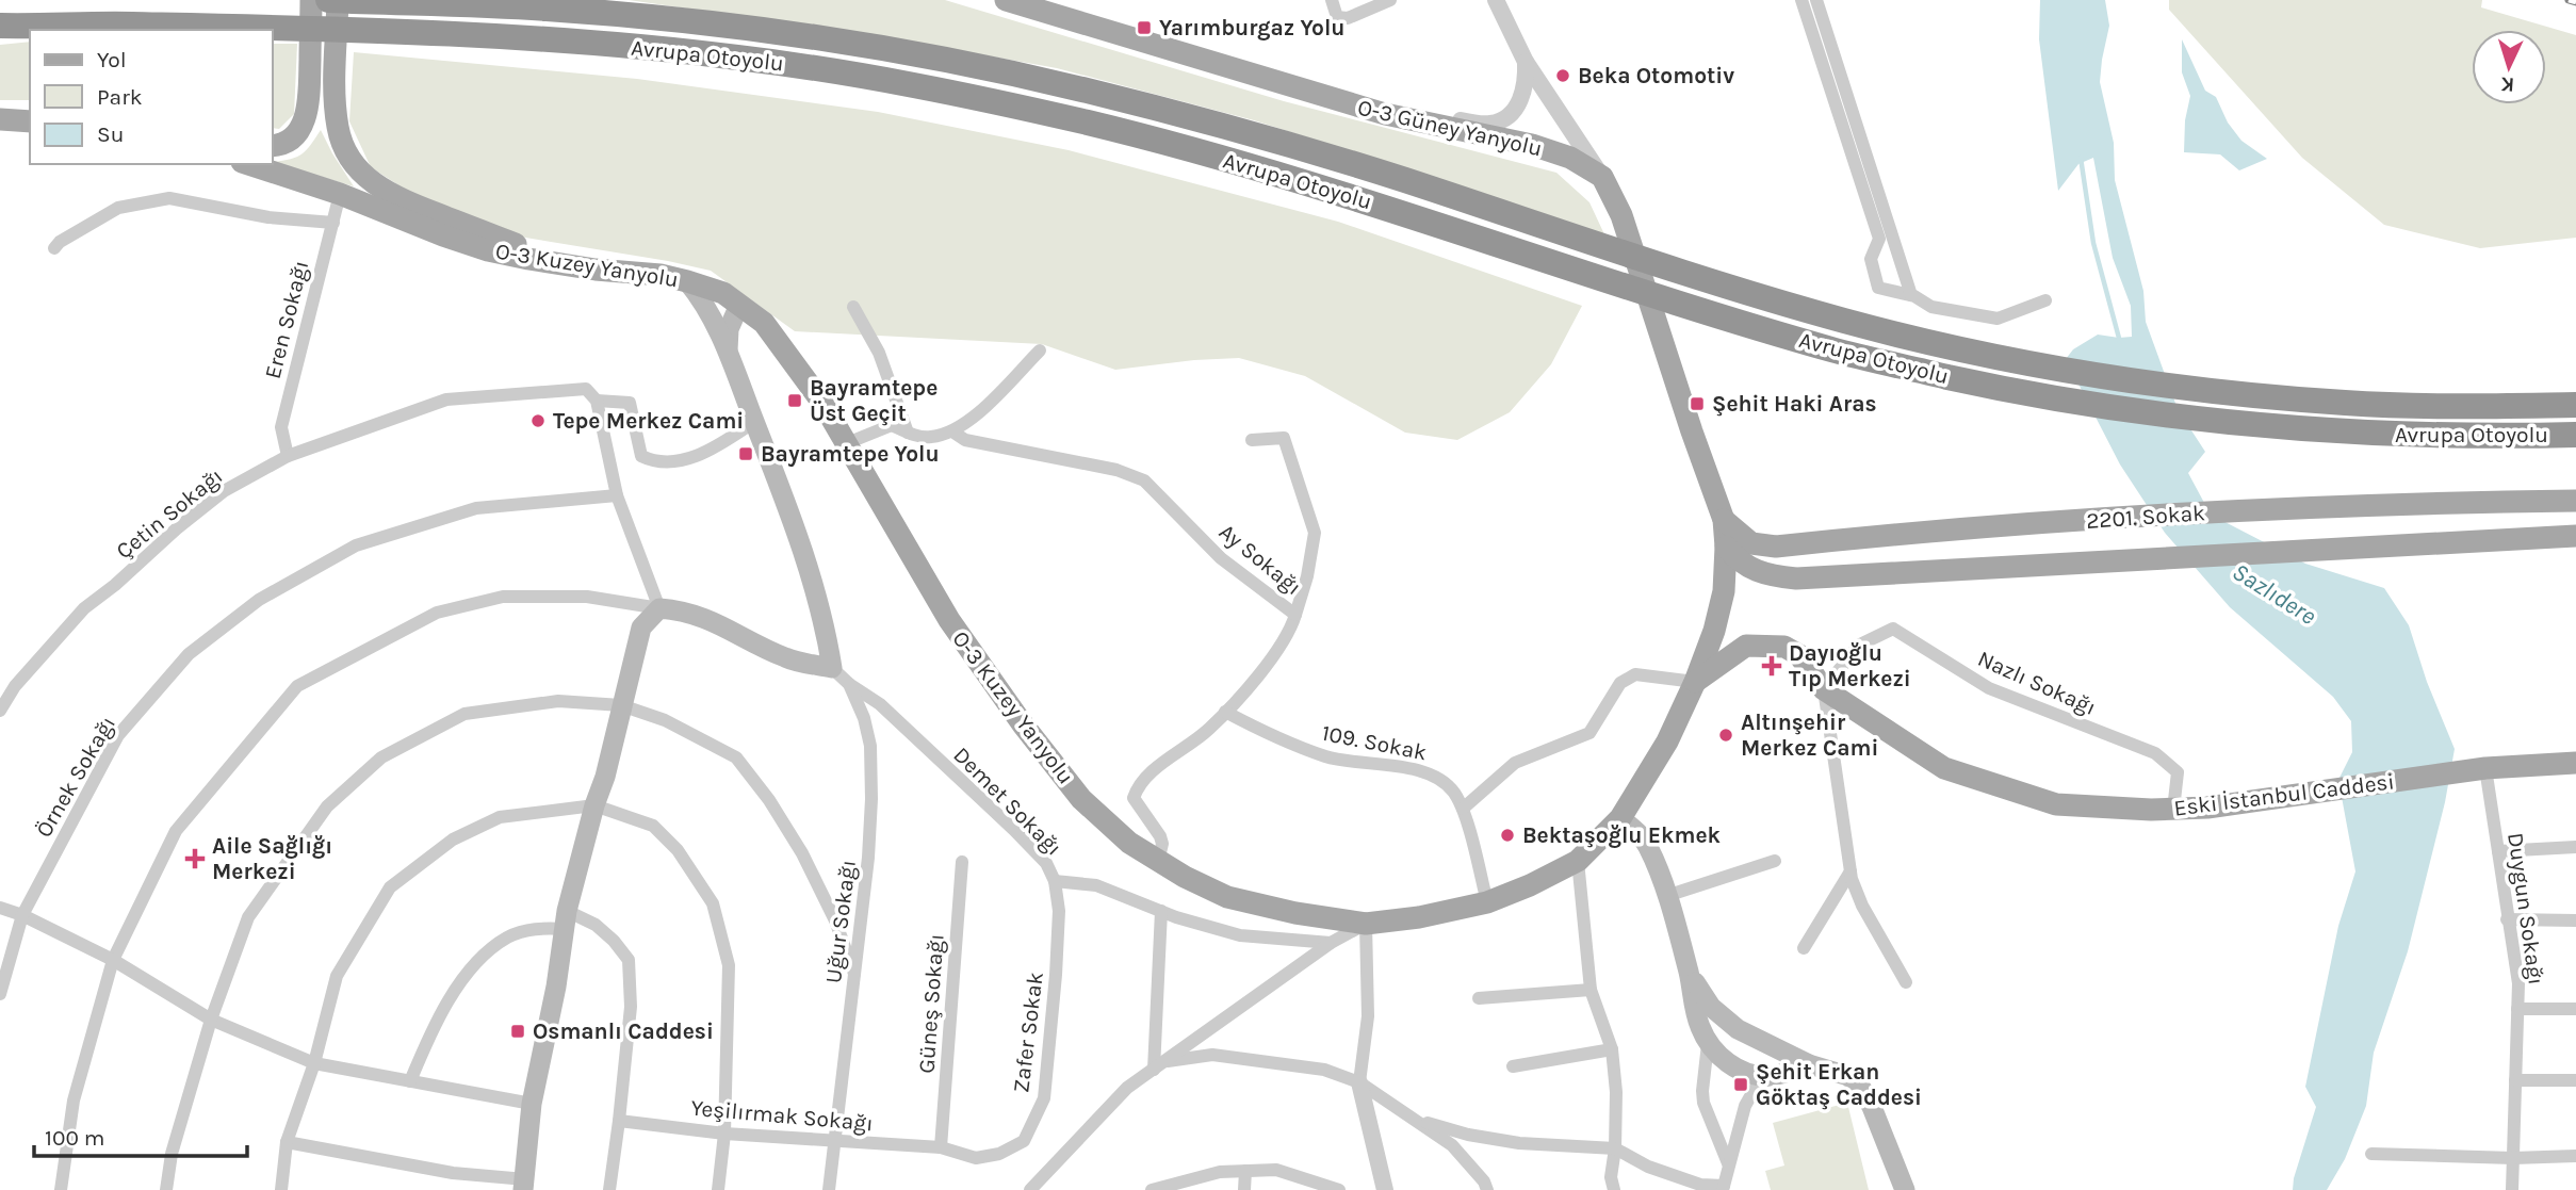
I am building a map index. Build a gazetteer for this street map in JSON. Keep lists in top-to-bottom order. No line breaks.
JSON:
{"streets":{"highway":["Avrupa Otoyolu"],"main road":["O-3 Güney Yanyolu","O-3 Kuzey Yanyolu","2201. Sokak","Eski İstanbul Caddesi"],"street":["Eren Sokağı","Çetin Sokağı","Ay Sokağı","Nazlı Sokağı","109. Sokak","Örnek Sokağı","Demet Sokağı","Duygun Sokağı","Uğur Sokağı","Güneş Sokağı","Zafer Sokak","Yeşilırmak Sokağı"]},"crossings":[["O-3 Kuzey Yanyolu","Eren Sokağı"],["O-3 Kuzey Yanyolu","2201. Sokak"],["O-3 Kuzey Yanyolu","Ay Sokağı"],["O-3 Kuzey Yanyolu","109. Sokak"],["O-3 Kuzey Yanyolu","Eski İstanbul Caddesi"],["Eren Sokağı","Çetin Sokağı"],["Ay Sokağı","109. Sokak"],["Nazlı Sokağı","Eski İstanbul Caddesi"],["Eski İstanbul Caddesi","Duygun Sokağı"],["Demet Sokağı","Uğur Sokağı"],["Demet Sokağı","Zafer Sokak"],["Uğur Sokağı","Yeşilırmak Sokağı"],["Güneş Sokağı","Zafer Sokak"],["Güneş Sokağı","Yeşilırmak Sokağı"],["Zafer Sokak","Yeşilırmak Sokağı"]],"water":["Sazlıdere"],"places":{"transit":["Yarımburgaz Yolu","Bayramtepe Üst Geçit","Şehit Haki Aras","Bayramtepe Yolu","Osmanlı Caddesi","Şehit Erkan Göktaş Caddesi"],"other":["Beka Otomotiv","Tepe Merkez Cami","Altınşehir Merkez Cami","Bektaşoğlu Ekmek"],"health":["Dayıoğlu Tıp Merkezi","Aile Sağlığı Merkezi"]},"legend":["Yol","Park","Su"],"scale_bar":"100 m","north":"bottom"}
